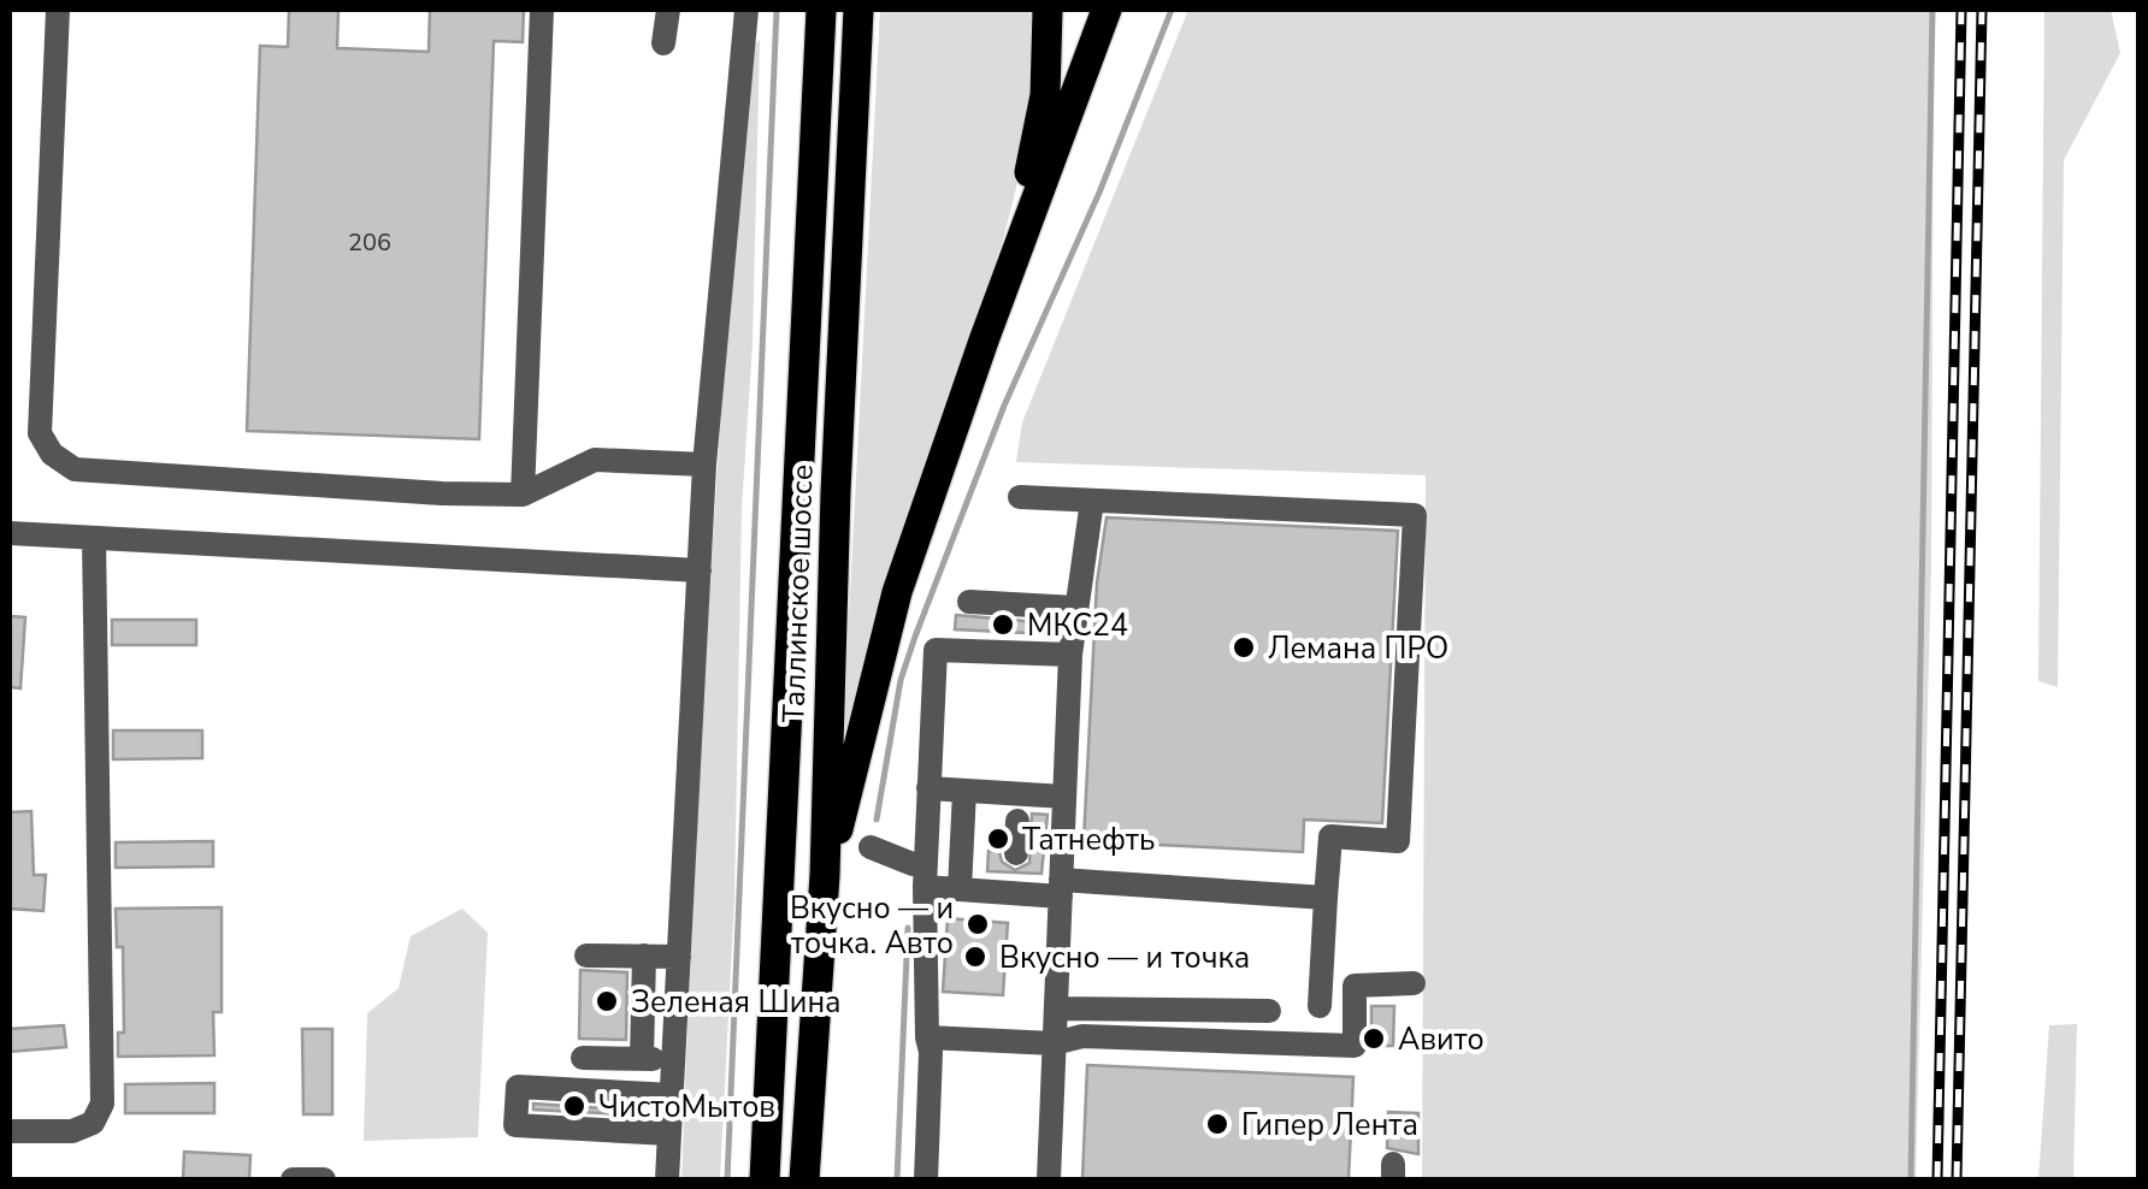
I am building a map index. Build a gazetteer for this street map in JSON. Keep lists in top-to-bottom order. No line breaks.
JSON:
{"streets":{"main road":["Таллинское шоссе"]},"places":["МКС24","Лемана ПРО","Татнефть","Вкусно — и точка. Авто","Вкусно — и точка","Зеленая Шина","Авито","ЧистоМытов","Гипер Лента"],"house_numbers":["206"]}
